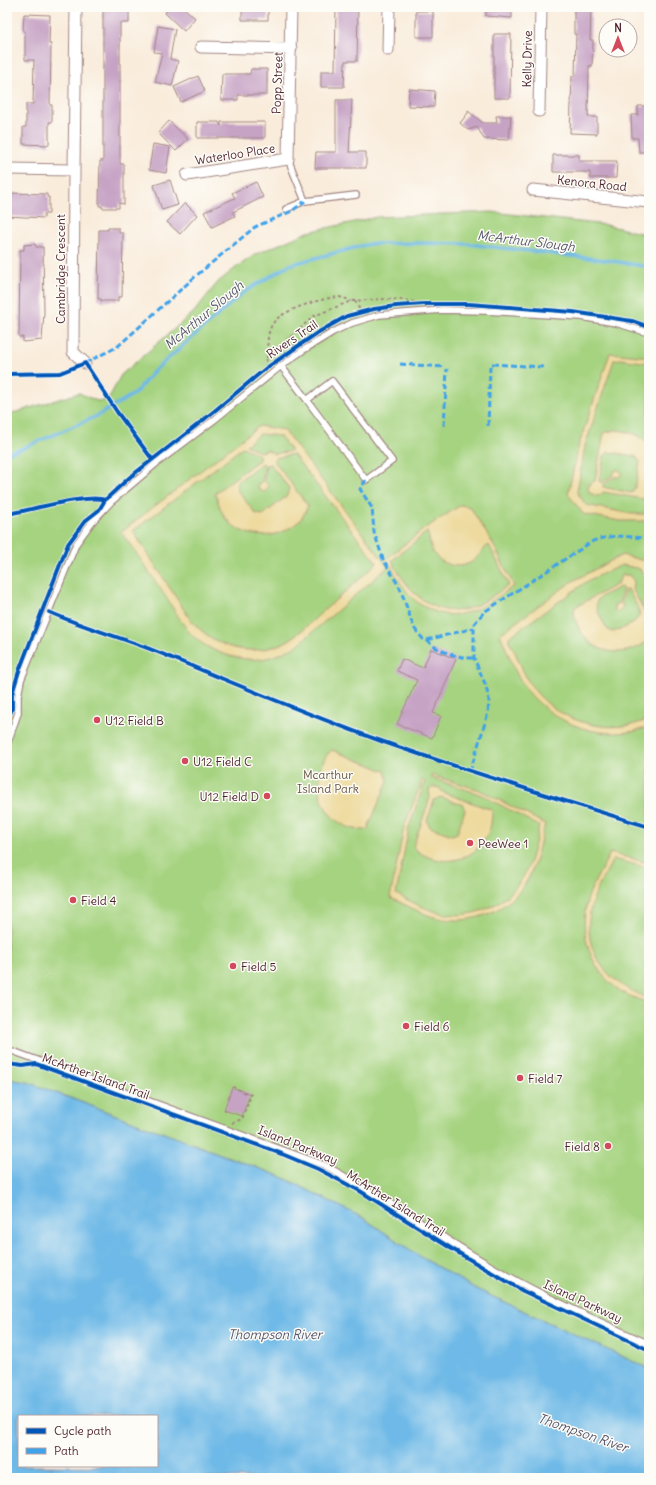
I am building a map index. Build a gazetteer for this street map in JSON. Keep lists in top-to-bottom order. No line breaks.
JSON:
{"streets":{"street":["Kelly Drive","Popp Street","Waterloo Place","Kenora Road","Cambridge Crescent"],"lane":["Island Parkway"],"cycle path":["Rivers Trail","McArther Island Trail"]},"crossings":[["Popp Street","Waterloo Place"]],"water":["McArthur Slough","Thompson River"],"parks":["Mcarthur Island Park"],"places":["U12 Field B","U12 Field C","U12 Field D","PeeWee 1","Field 4","Field 5","Field 6","Field 7","Field 8"],"legend":["Cycle path","Path"],"north":"top"}
